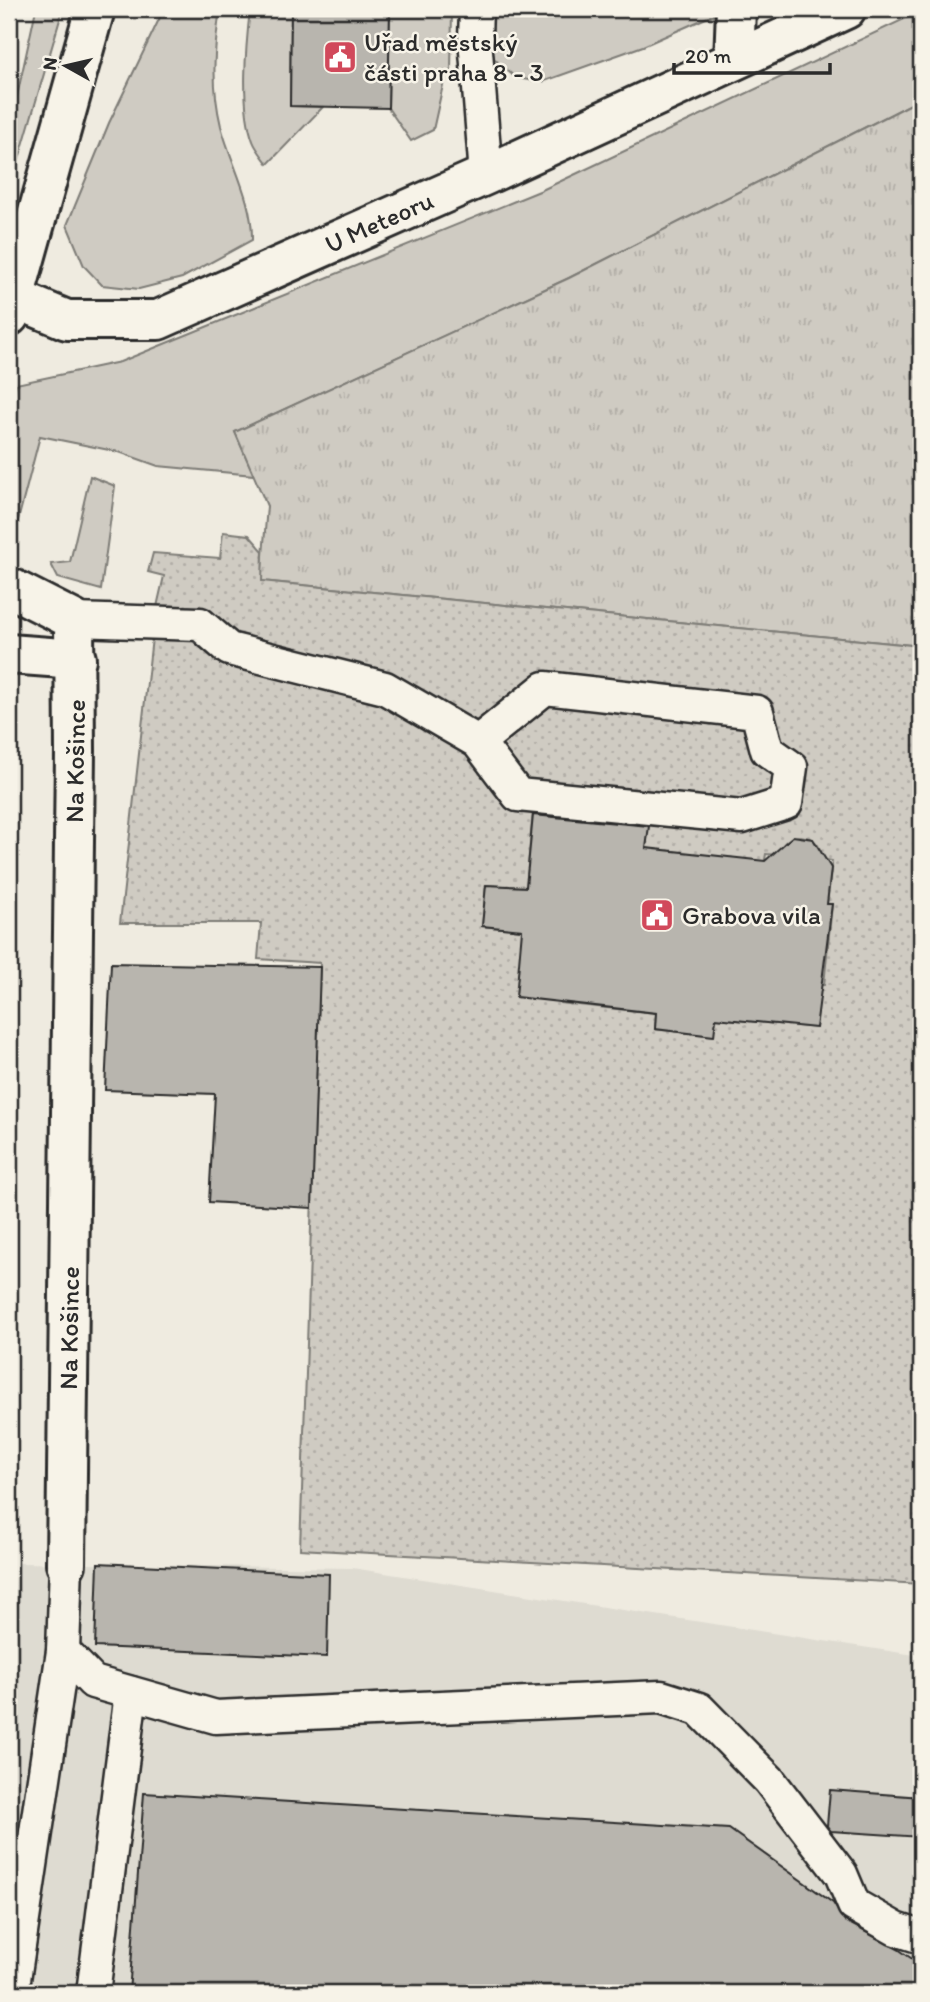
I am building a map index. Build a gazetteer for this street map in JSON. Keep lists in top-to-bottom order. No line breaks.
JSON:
{"streets":{"street":["U Meteoru","Na Košince"]},"places":{"public building":["Uřad městský části praha 8 - 3","Grabova vila"]},"scale_bar":"20 m","north":"left"}
